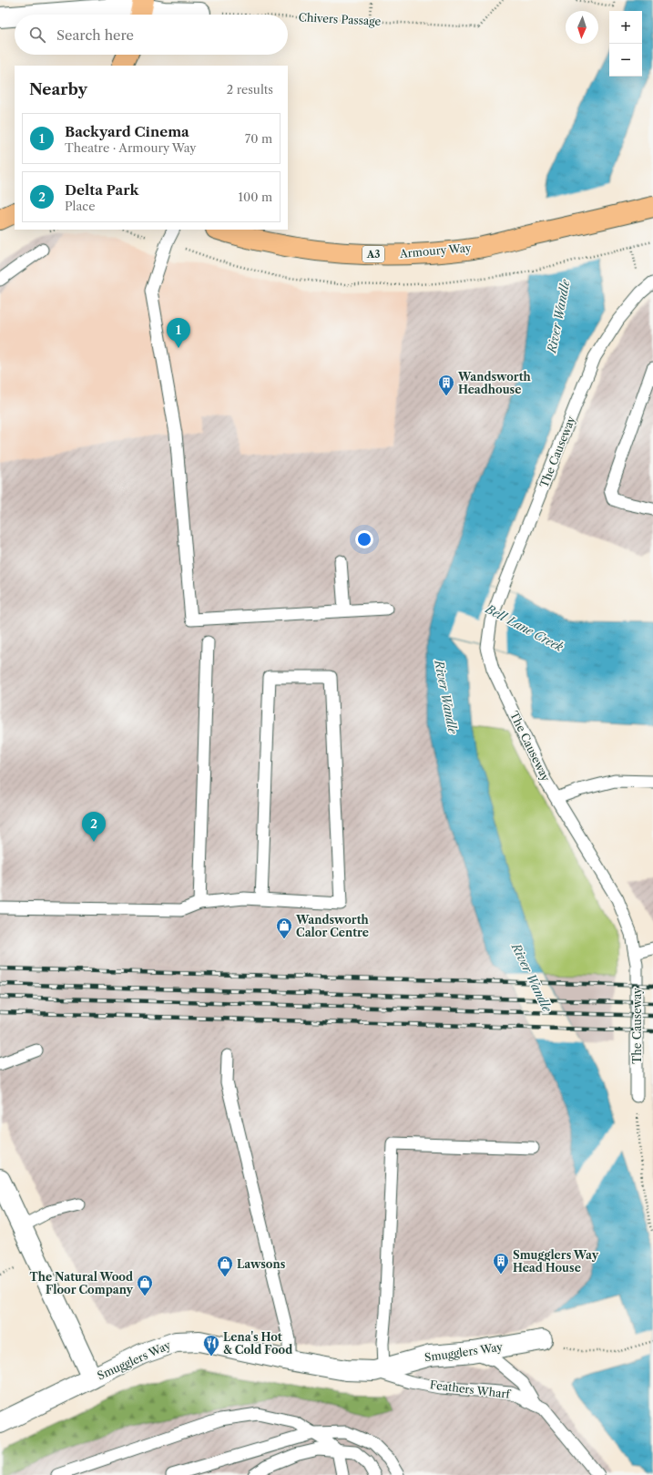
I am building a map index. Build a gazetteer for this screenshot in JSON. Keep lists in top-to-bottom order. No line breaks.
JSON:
{"streets":{"main road":["Armoury Way","A3"],"street":["Smugglers Way"],"lane":["The Causeway","Feathers Wharf"],"path":["Chivers Passage"]},"crossings":[["Smugglers Way","Feathers Wharf"]],"water":["River Wandle","Bell Lane Creek"],"places":{"building":["Wandsworth Headhouse","Smugglers Way Head House"],"shop":["Wandsworth Calor Centre","Lawsons","The Natural Wood Floor Company"],"restaurant":["Lena's Hot & Cold Food"]},"north":"bottom","page":{"map_buttons":["+","−"],"search":"Search here","heading":["Nearby","2 results"],"list":[{"mark":"1","name":"Backyard Cinema","note":"Theatre · Armoury Way","value":"70 m"},{"mark":"2","name":"Delta Park","note":"Place","value":"100 m"}],"pins":["1","2"]}}
